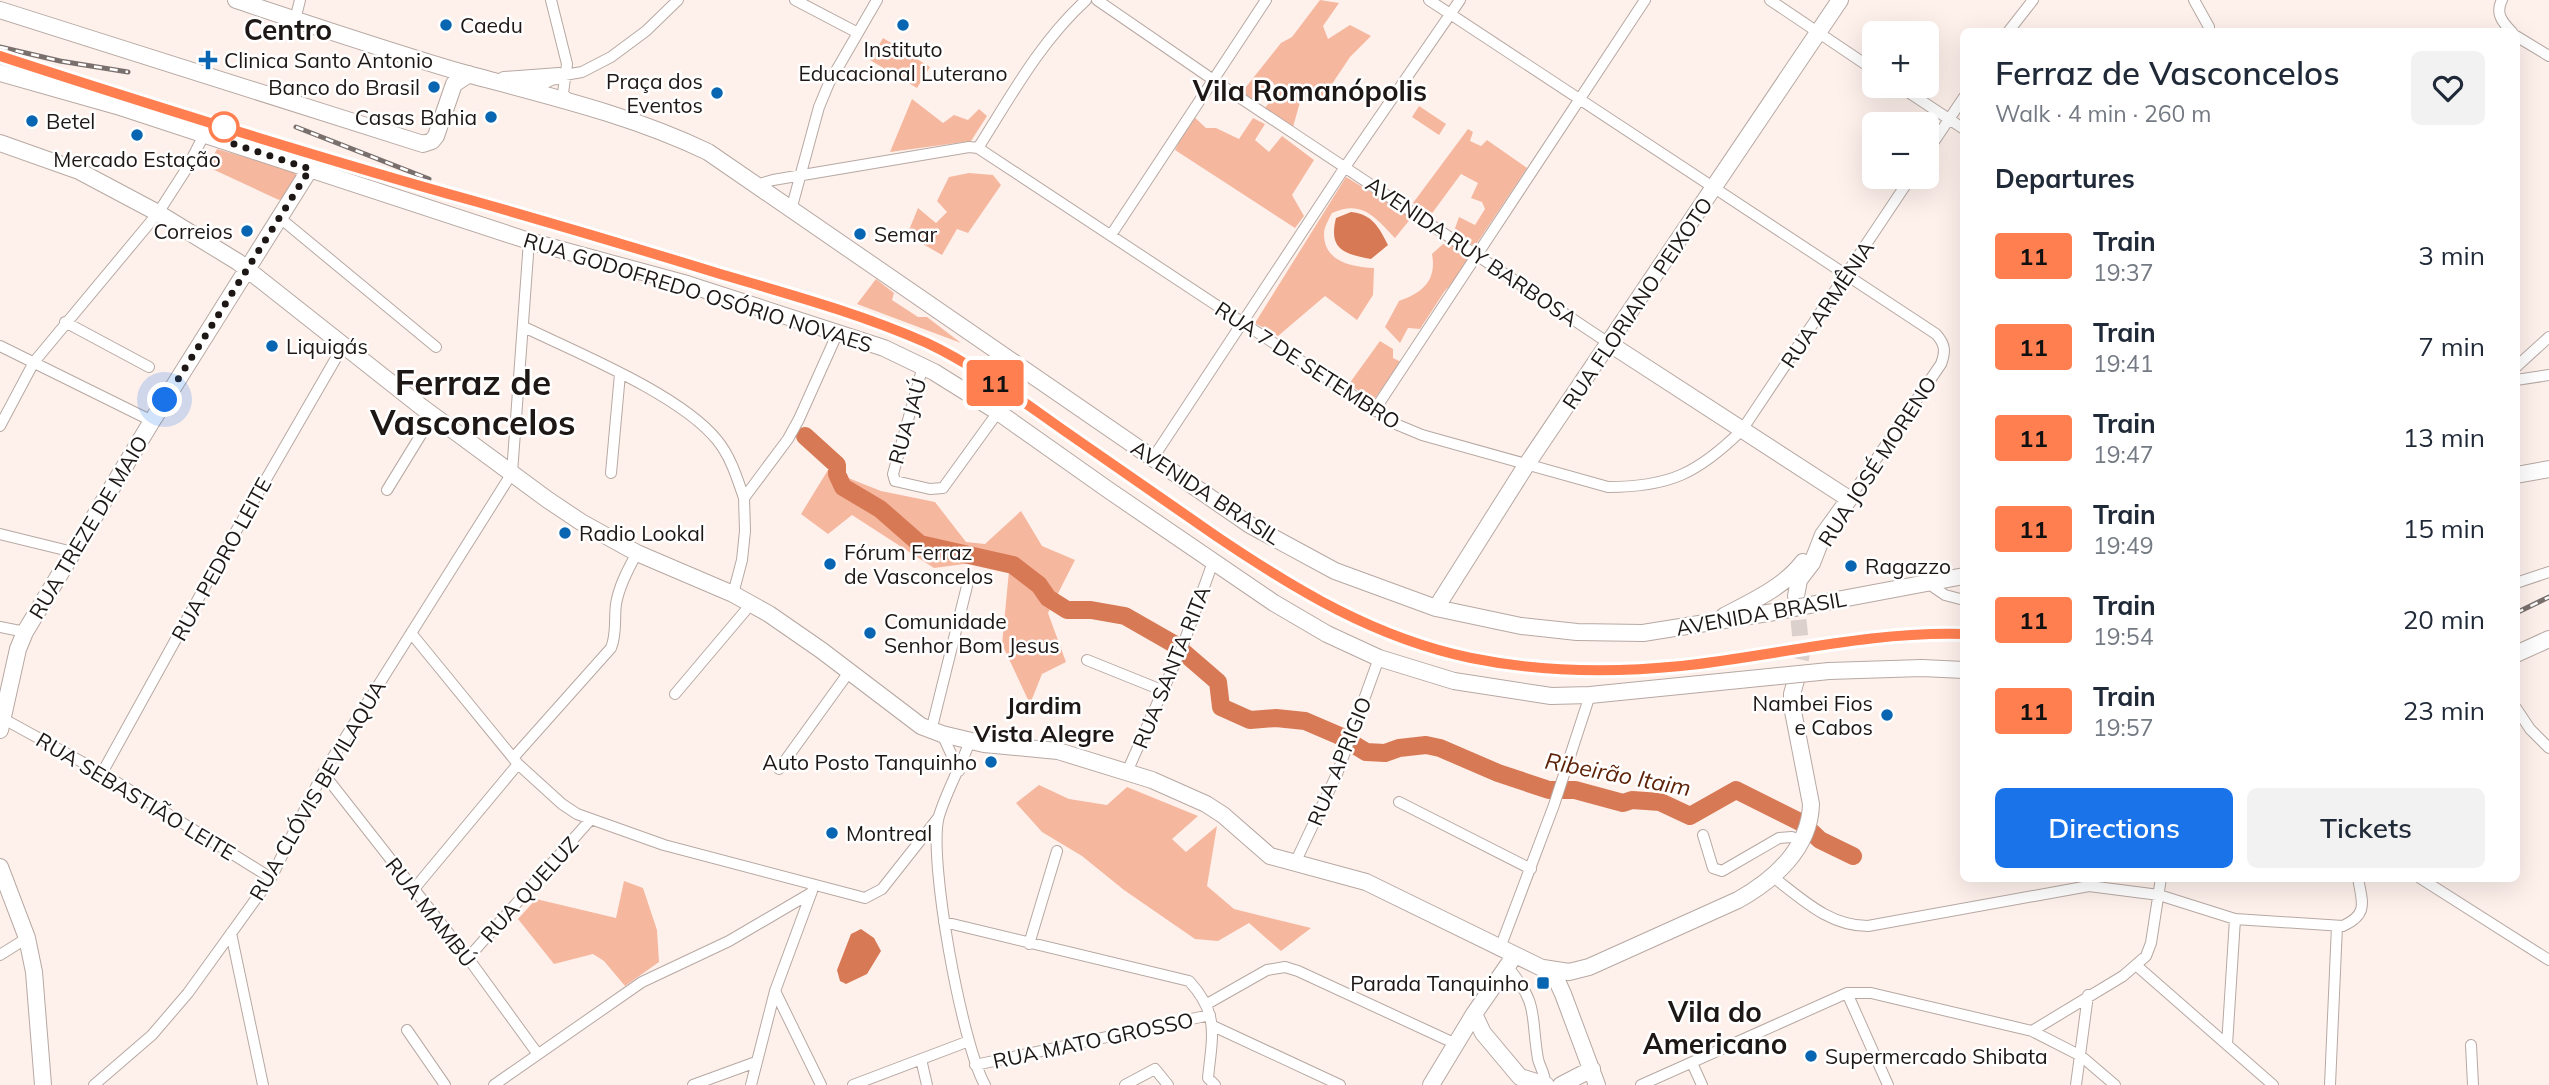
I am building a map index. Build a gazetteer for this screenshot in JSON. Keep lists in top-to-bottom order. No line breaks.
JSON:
{"streets":{"main road":["AVENIDA RUY BARBOSA","RUA GODOFREDO OSÓRIO NOVAES","RUA FLORIANO PEIXOTO","RUA JOSÉ MORENO","AVENIDA BRASIL","RUA TREZE DE MAIO"],"street":["RUA ARMÊNIA","RUA 7 DE SETEMBRO","RUA JAÚ","RUA PEDRO LEITE","RUA SANTA RITA","RUA APRIGIO","RUA CLÓVIS BEVILAQUA","RUA SEBASTIÃO LEITE","RUA QUELUZ","RUA MAMBÚ","RUA MATO GROSSO"]},"crossings":[["AVENIDA RUY BARBOSA","RUA FLORIANO PEIXOTO"],["AVENIDA RUY BARBOSA","RUA ARMÊNIA"],["AVENIDA RUY BARBOSA","RUA 7 DE SETEMBRO"],["AVENIDA RUY BARBOSA","RUA JOSÉ MORENO"],["RUA GODOFREDO OSÓRIO NOVAES","RUA JAÚ"],["RUA GODOFREDO OSÓRIO NOVAES","RUA TREZE DE MAIO"],["RUA GODOFREDO OSÓRIO NOVAES","RUA SANTA RITA"],["RUA GODOFREDO OSÓRIO NOVAES","RUA APRIGIO"],["RUA FLORIANO PEIXOTO","RUA 7 DE SETEMBRO"],["RUA FLORIANO PEIXOTO","AVENIDA BRASIL"],["RUA ARMÊNIA","RUA 7 DE SETEMBRO"],["RUA ARMÊNIA","RUA JOSÉ MORENO"],["RUA JOSÉ MORENO","AVENIDA BRASIL"],["RUA TREZE DE MAIO","RUA SEBASTIÃO LEITE"],["RUA PEDRO LEITE","RUA SEBASTIÃO LEITE"],["RUA CLÓVIS BEVILAQUA","RUA SEBASTIÃO LEITE"],["RUA CLÓVIS BEVILAQUA","RUA MAMBÚ"],["RUA QUELUZ","RUA MAMBÚ"]],"districts":["Centro","Vila Romanópolis","Ferraz de Vasconcelos","Jardim Vista Alegre","Vila do Americano"],"water":["Ribeirão Itaim"],"places":{"other":["Caedu","Instituto Educacional Luterano","Banco do Brasil","Praça dos Eventos","Casas Bahia","Betel","Mercado Estação","Correios","Semar","Liquigás","Radio Lookal","Fórum Ferraz de Vasconcelos","Ragazzo","Comunidade Senhor Bom Jesus","Nambei Fios e Cabos","Auto Posto Tanquinho","Montreal","Supermercado Shibata"],"health":["Clinica Santo Antonio"],"transit":["Parada Tanquinho"]},"page":{"on_map":"11","map_buttons":["+","−"],"heading":[["Ferraz de Vasconcelos","Walk · 4 min · 260 m"],"Departures"],"list":[{"mark":"11","name":"Train","note":"19:37","value":"3 min"},{"mark":"11","name":"Train","note":"19:41","value":"7 min"},{"mark":"11","name":"Train","note":"19:47","value":"13 min"},{"mark":"11","name":"Train","note":"19:49","value":"15 min"},{"mark":"11","name":"Train","note":"19:54","value":"20 min"},{"mark":"11","name":"Train","note":"19:57","value":"23 min"}],"buttons":["Directions","Tickets"]}}
